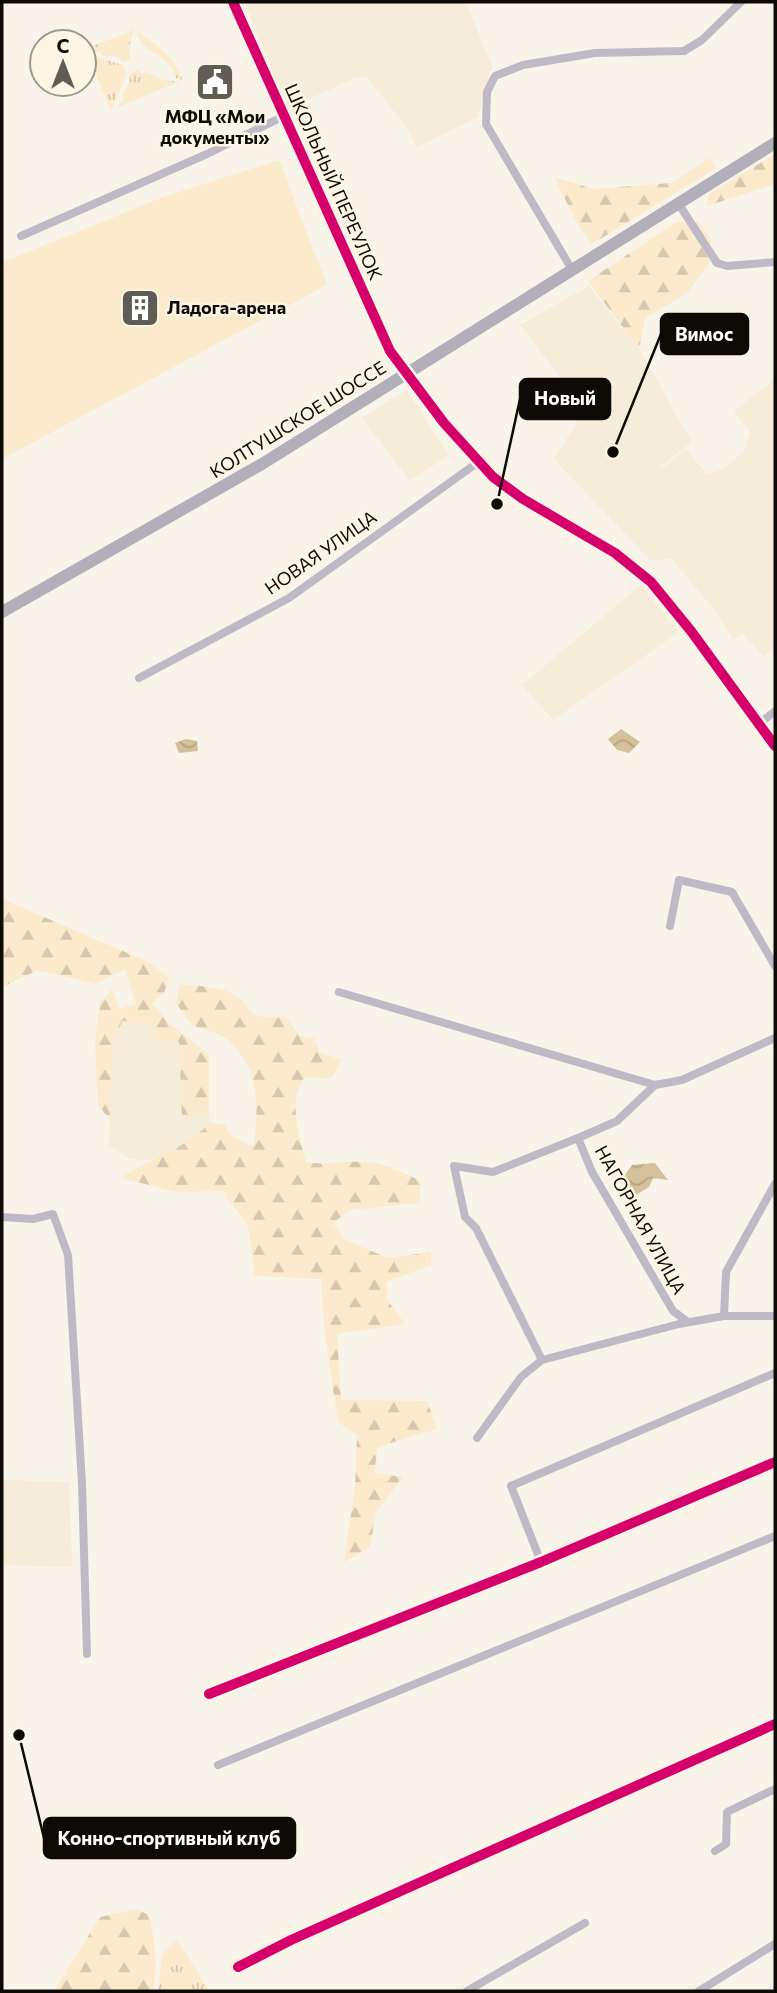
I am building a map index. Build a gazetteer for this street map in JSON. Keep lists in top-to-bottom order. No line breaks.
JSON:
{"streets":{"main road":["КОЛТУШСКОЕ ШОССЕ"],"street":["ШКОЛЬНЫЙ ПЕРЕУЛОК","НОВАЯ УЛИЦА","НАГОРНАЯ УЛИЦА"]},"crossings":[["ШКОЛЬНЫЙ ПЕРЕУЛОК","КОЛТУШСКОЕ ШОССЕ"],["ШКОЛЬНЫЙ ПЕРЕУЛОК","НОВАЯ УЛИЦА"]],"places":{"public building":["МФЦ «Мои документы»"],"building":["Ладога-арена"],"other":["Вимос","Новый","Конно-спортивный клуб"]},"north":"top"}
